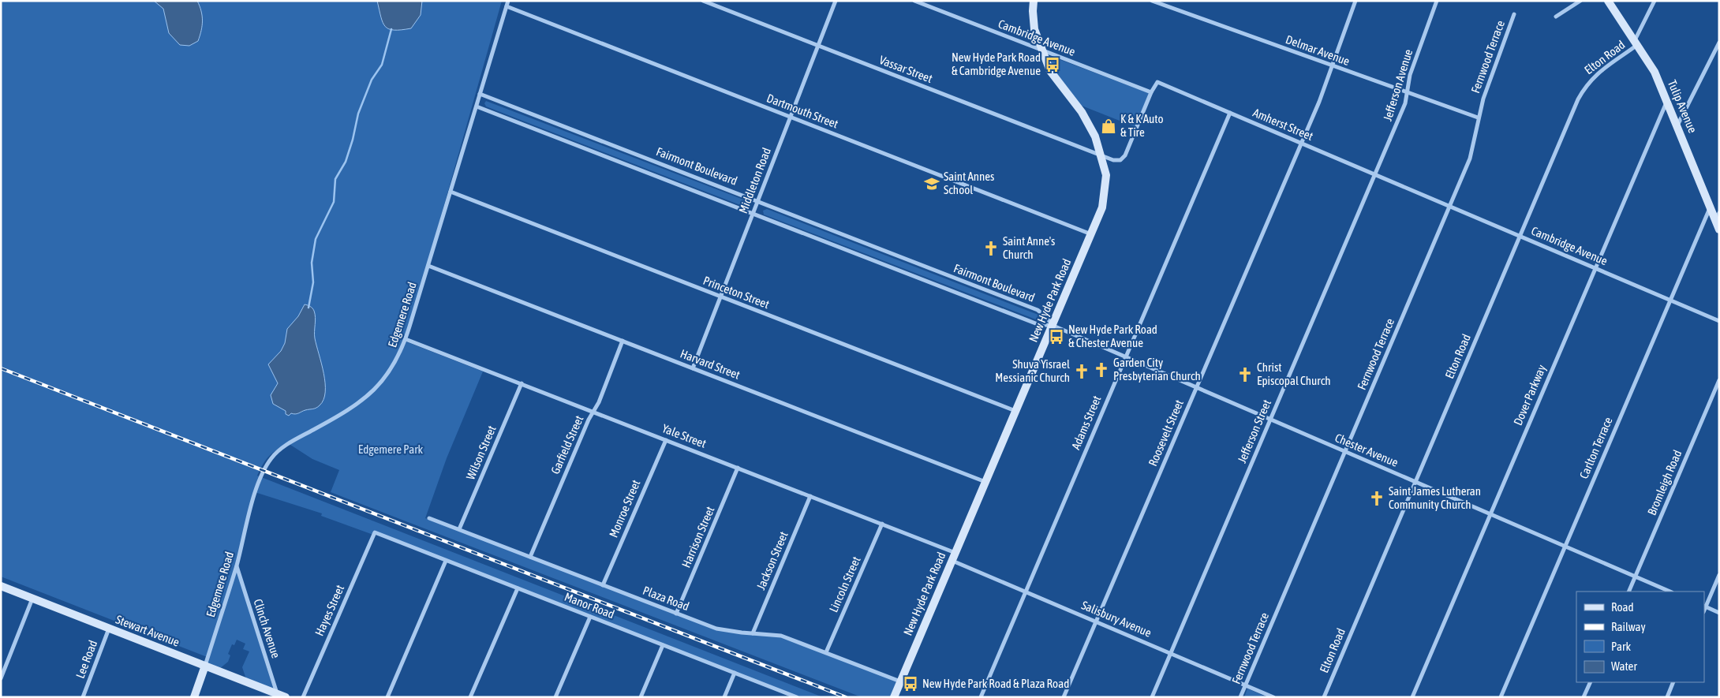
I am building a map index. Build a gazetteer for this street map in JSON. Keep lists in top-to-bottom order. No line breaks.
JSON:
{"streets":{"main road":["Tulip Avenue","New Hyde Park Road","Stewart Avenue"],"street":["Cambridge Avenue","Delmar Avenue","Fernwood Terrace","Elton Road","Vassar Street","Jefferson Avenue","Dartmouth Street","Amherst Street","Fairmont Boulevard","Middleton Road","Princeton Street","Edgemere Road","Harvard Street","Dover Parkway","Adams Street","Jefferson Street","Roosevelt Street","Yale Street","Garfield Street","Carlton Terrace","Chester Avenue","Wilson Street","Bromleigh Road","Monroe Street","Harrison Street","Jackson Street","Lincoln Street","Plaza Road","Manor Road","Hayes Street","Salisbury Avenue","Clinch Avenue","Lee Road"]},"crossings":[["Cambridge Avenue","Fernwood Terrace"],["Cambridge Avenue","Elton Road"],["Cambridge Avenue","Vassar Street"],["Cambridge Avenue","Amherst Street"],["Cambridge Avenue","New Hyde Park Road"],["Cambridge Avenue","Dover Parkway"],["Cambridge Avenue","Carlton Terrace"],["Delmar Avenue","Fernwood Terrace"],["Delmar Avenue","Jefferson Avenue"],["Delmar Avenue","Roosevelt Street"],["Fernwood Terrace","Chester Avenue"],["Fernwood Terrace","Salisbury Avenue"],["Elton Road","Tulip Avenue"],["Elton Road","Chester Avenue"],["Vassar Street","Amherst Street"],["Vassar Street","Middleton Road"],["Vassar Street","New Hyde Park Road"],["Jefferson Avenue","Amherst Street"],["Jefferson Avenue","Jefferson Street"],["Tulip Avenue","Dover Parkway"],["Tulip Avenue","Carlton Terrace"],["Dartmouth Street","Middleton Road"],["Dartmouth Street","New Hyde Park Road"],["Dartmouth Street","Edgemere Road"],["Amherst Street","Adams Street"],["Amherst Street","Jefferson Street"],["Amherst Street","Roosevelt Street"],["Fairmont Boulevard","Middleton Road"],["Fairmont Boulevard","New Hyde Park Road"],["Fairmont Boulevard","Edgemere Road"],["Fairmont Boulevard","Chester Avenue"],["Middleton Road","Princeton Street"],["Middleton Road","Harvard Street"],["Princeton Street","New Hyde Park Road"],["Princeton Street","Edgemere Road"],["New Hyde Park Road","Harvard Street"],["New Hyde Park Road","Yale Street"],["New Hyde Park Road","Chester Avenue"],["New Hyde Park Road","Plaza Road"],["New Hyde Park Road","Salisbury Avenue"],["Edgemere Road","Harvard Street"],["Edgemere Road","Yale Street"],["Edgemere Road","Clinch Avenue"],["Edgemere Road","Stewart Avenue"],["Harvard Street","Garfield Street"],["Dover Parkway","Chester Avenue"],["Adams Street","Chester Avenue"],["Adams Street","Salisbury Avenue"],["Jefferson Street","Chester Avenue"],["Jefferson Street","Salisbury Avenue"],["Roosevelt Street","Chester Avenue"],["Roosevelt Street","Salisbury Avenue"],["Yale Street","Garfield Street"],["Yale Street","Wilson Street"],["Yale Street","Monroe Street"],["Yale Street","Harrison Street"],["Yale Street","Jackson Street"],["Yale Street","Lincoln Street"],["Yale Street","Salisbury Avenue"],["Garfield Street","Plaza Road"],["Carlton Terrace","Chester Avenue"],["Chester Avenue","Bromleigh Road"],["Wilson Street","Plaza Road"],["Monroe Street","Plaza Road"],["Harrison Street","Plaza Road"],["Jackson Street","Plaza Road"],["Lincoln Street","Plaza Road"],["Manor Road","Hayes Street"],["Clinch Avenue","Stewart Avenue"],["Stewart Avenue","Lee Road"]],"parks":["Edgemere Park"],"places":{"bus stop":["New Hyde Park Road & Cambridge Avenue","New Hyde Park Road & Chester Avenue","New Hyde Park Road & Plaza Road"],"shop":["K & K Auto & Tire"],"school or university":["Saint Annes School"],"church":["Saint Anne's Church","Garden City Presbyterian Church","Shuva Yisrael Messianic Church","Christ Episcopal Church","Saint James Lutheran Community Church"]},"legend":["Road","Railway","Park","Water"]}
